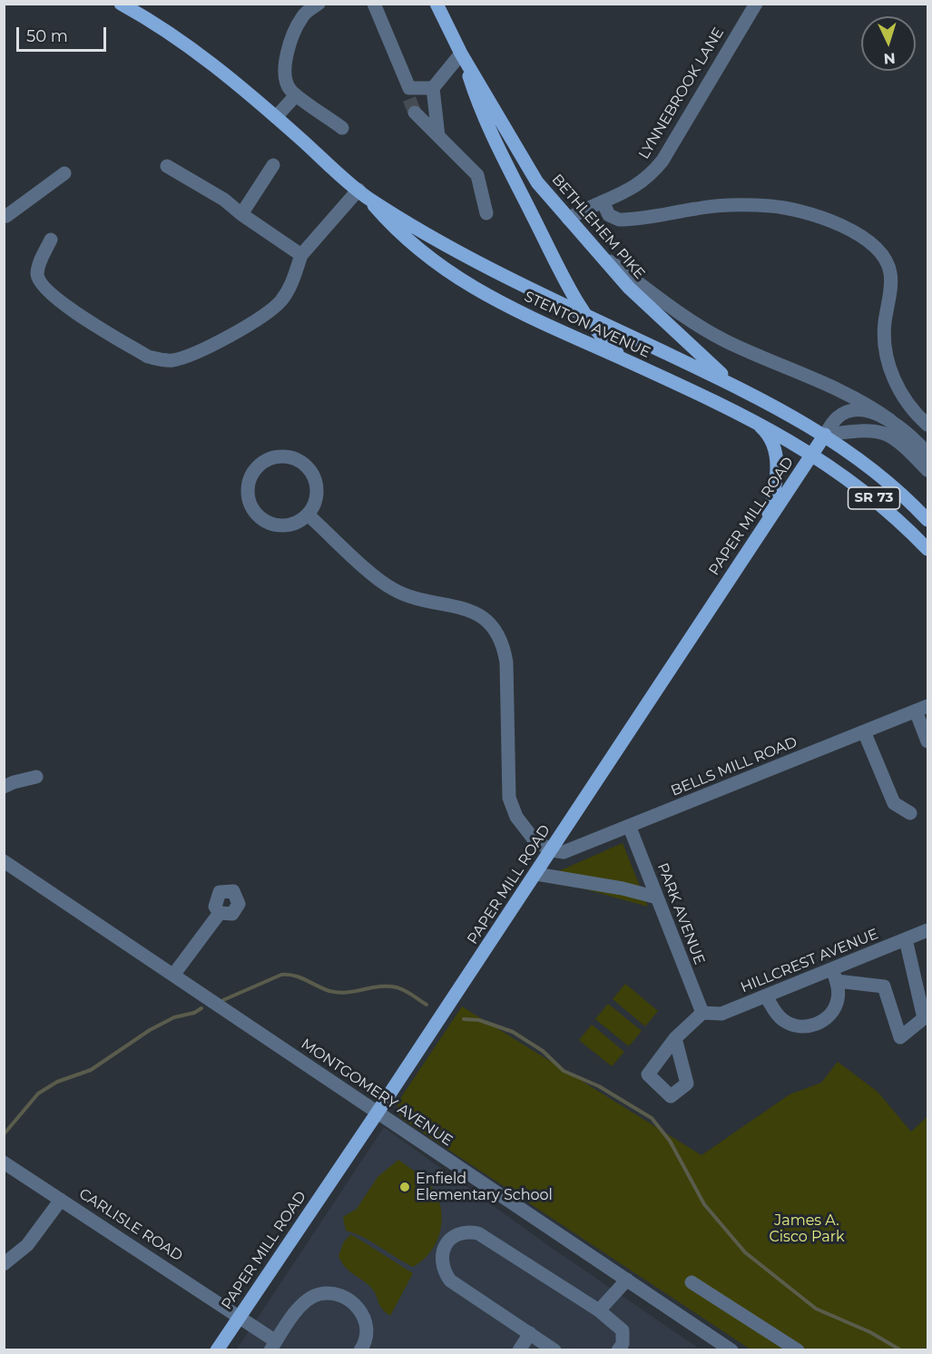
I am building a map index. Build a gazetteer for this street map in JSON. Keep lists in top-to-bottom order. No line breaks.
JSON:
{"streets":{"main road":["BETHLEHEM PIKE","STENTON AVENUE","SR 73","PAPER MILL ROAD"],"street":["LYNNEBROOK LANE","BELLS MILL ROAD","PARK AVENUE","HILLCREST AVENUE","MONTGOMERY AVENUE","CARLISLE ROAD"]},"crossings":[["LYNNEBROOK LANE","BETHLEHEM PIKE"],["BETHLEHEM PIKE","STENTON AVENUE"],["STENTON AVENUE","SR 73"],["STENTON AVENUE","PAPER MILL ROAD"],["SR 73","PAPER MILL ROAD"],["PAPER MILL ROAD","BELLS MILL ROAD"],["PAPER MILL ROAD","MONTGOMERY AVENUE"],["PAPER MILL ROAD","CARLISLE ROAD"],["BELLS MILL ROAD","PARK AVENUE"],["PARK AVENUE","HILLCREST AVENUE"]],"parks":["James A. Cisco Park"],"places":["Enfield Elementary School"],"scale_bar":"50 m","north":"bottom"}
